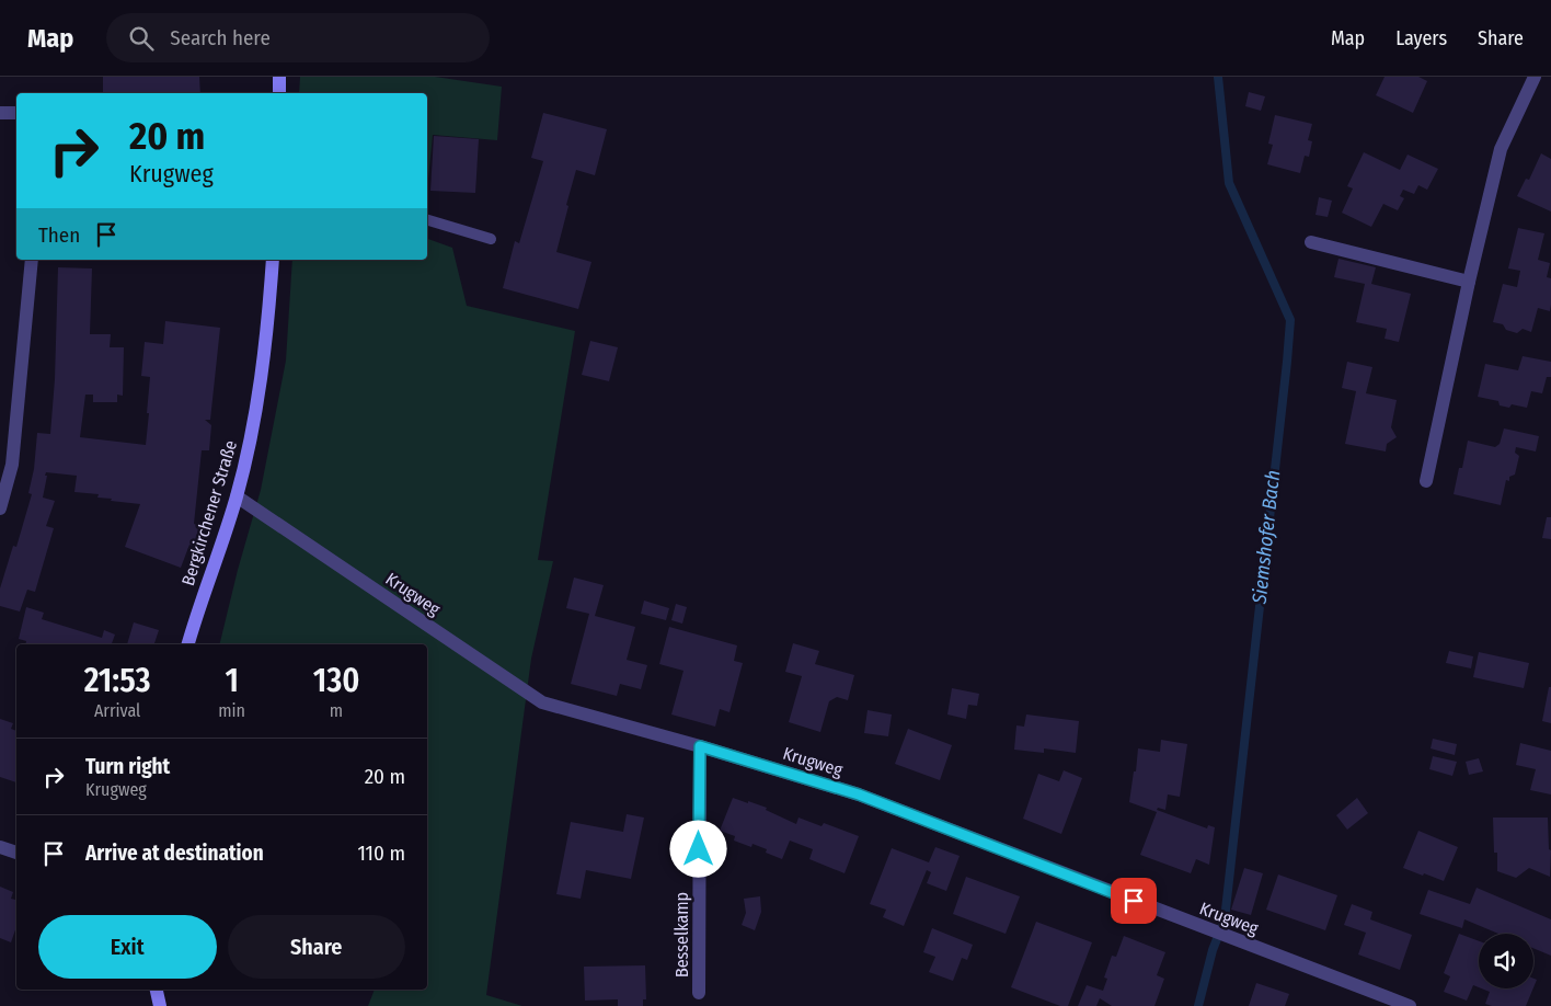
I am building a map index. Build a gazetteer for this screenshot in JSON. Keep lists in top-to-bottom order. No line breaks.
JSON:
{"streets":{"street":["Bergkirchener Straße","Krugweg","Besselkamp"]},"crossings":[["Bergkirchener Straße","Krugweg"],["Krugweg","Besselkamp"]],"water":["Siemshofer Bach"],"page":{"header":"Map","search":"Search here","nav":["Map","Layers","Share"],"turn":["20 m","Krugweg"],"then":"Then","eta":["21:53","Arrival","1","min","130","m"],"list":[{"name":"Turn right","note":"Krugweg","value":"20 m"},{"name":"Arrive at destination","value":"110 m"}],"buttons":["Exit","Share"]}}
